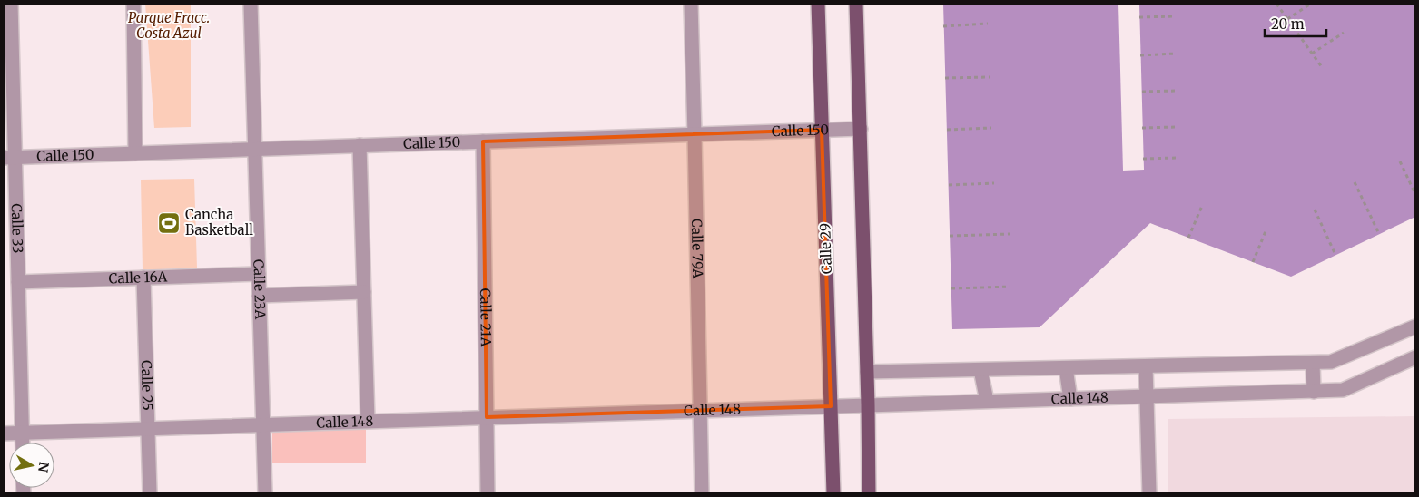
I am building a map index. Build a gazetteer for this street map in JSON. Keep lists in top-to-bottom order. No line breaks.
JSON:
{"streets":{"main road":["Calle 29"],"street":["Calle 150","Calle 33","Calle 79A","Calle 16A","Calle 23A","Calle 21A","Calle 25","Calle 148"]},"crossings":[["Calle 150","Calle 33"],["Calle 150","Calle 79A"],["Calle 150","Calle 29"],["Calle 150","Calle 23A"],["Calle 150","Calle 21A"],["Calle 33","Calle 16A"],["Calle 33","Calle 148"],["Calle 79A","Calle 148"],["Calle 29","Calle 148"],["Calle 16A","Calle 23A"],["Calle 16A","Calle 25"],["Calle 23A","Calle 148"],["Calle 21A","Calle 148"],["Calle 25","Calle 148"]],"parks":["Parque Fracc. Costa Azul"],"places":{"sports":["Cancha Basketball"]},"scale_bar":"20 m","north":"right"}
